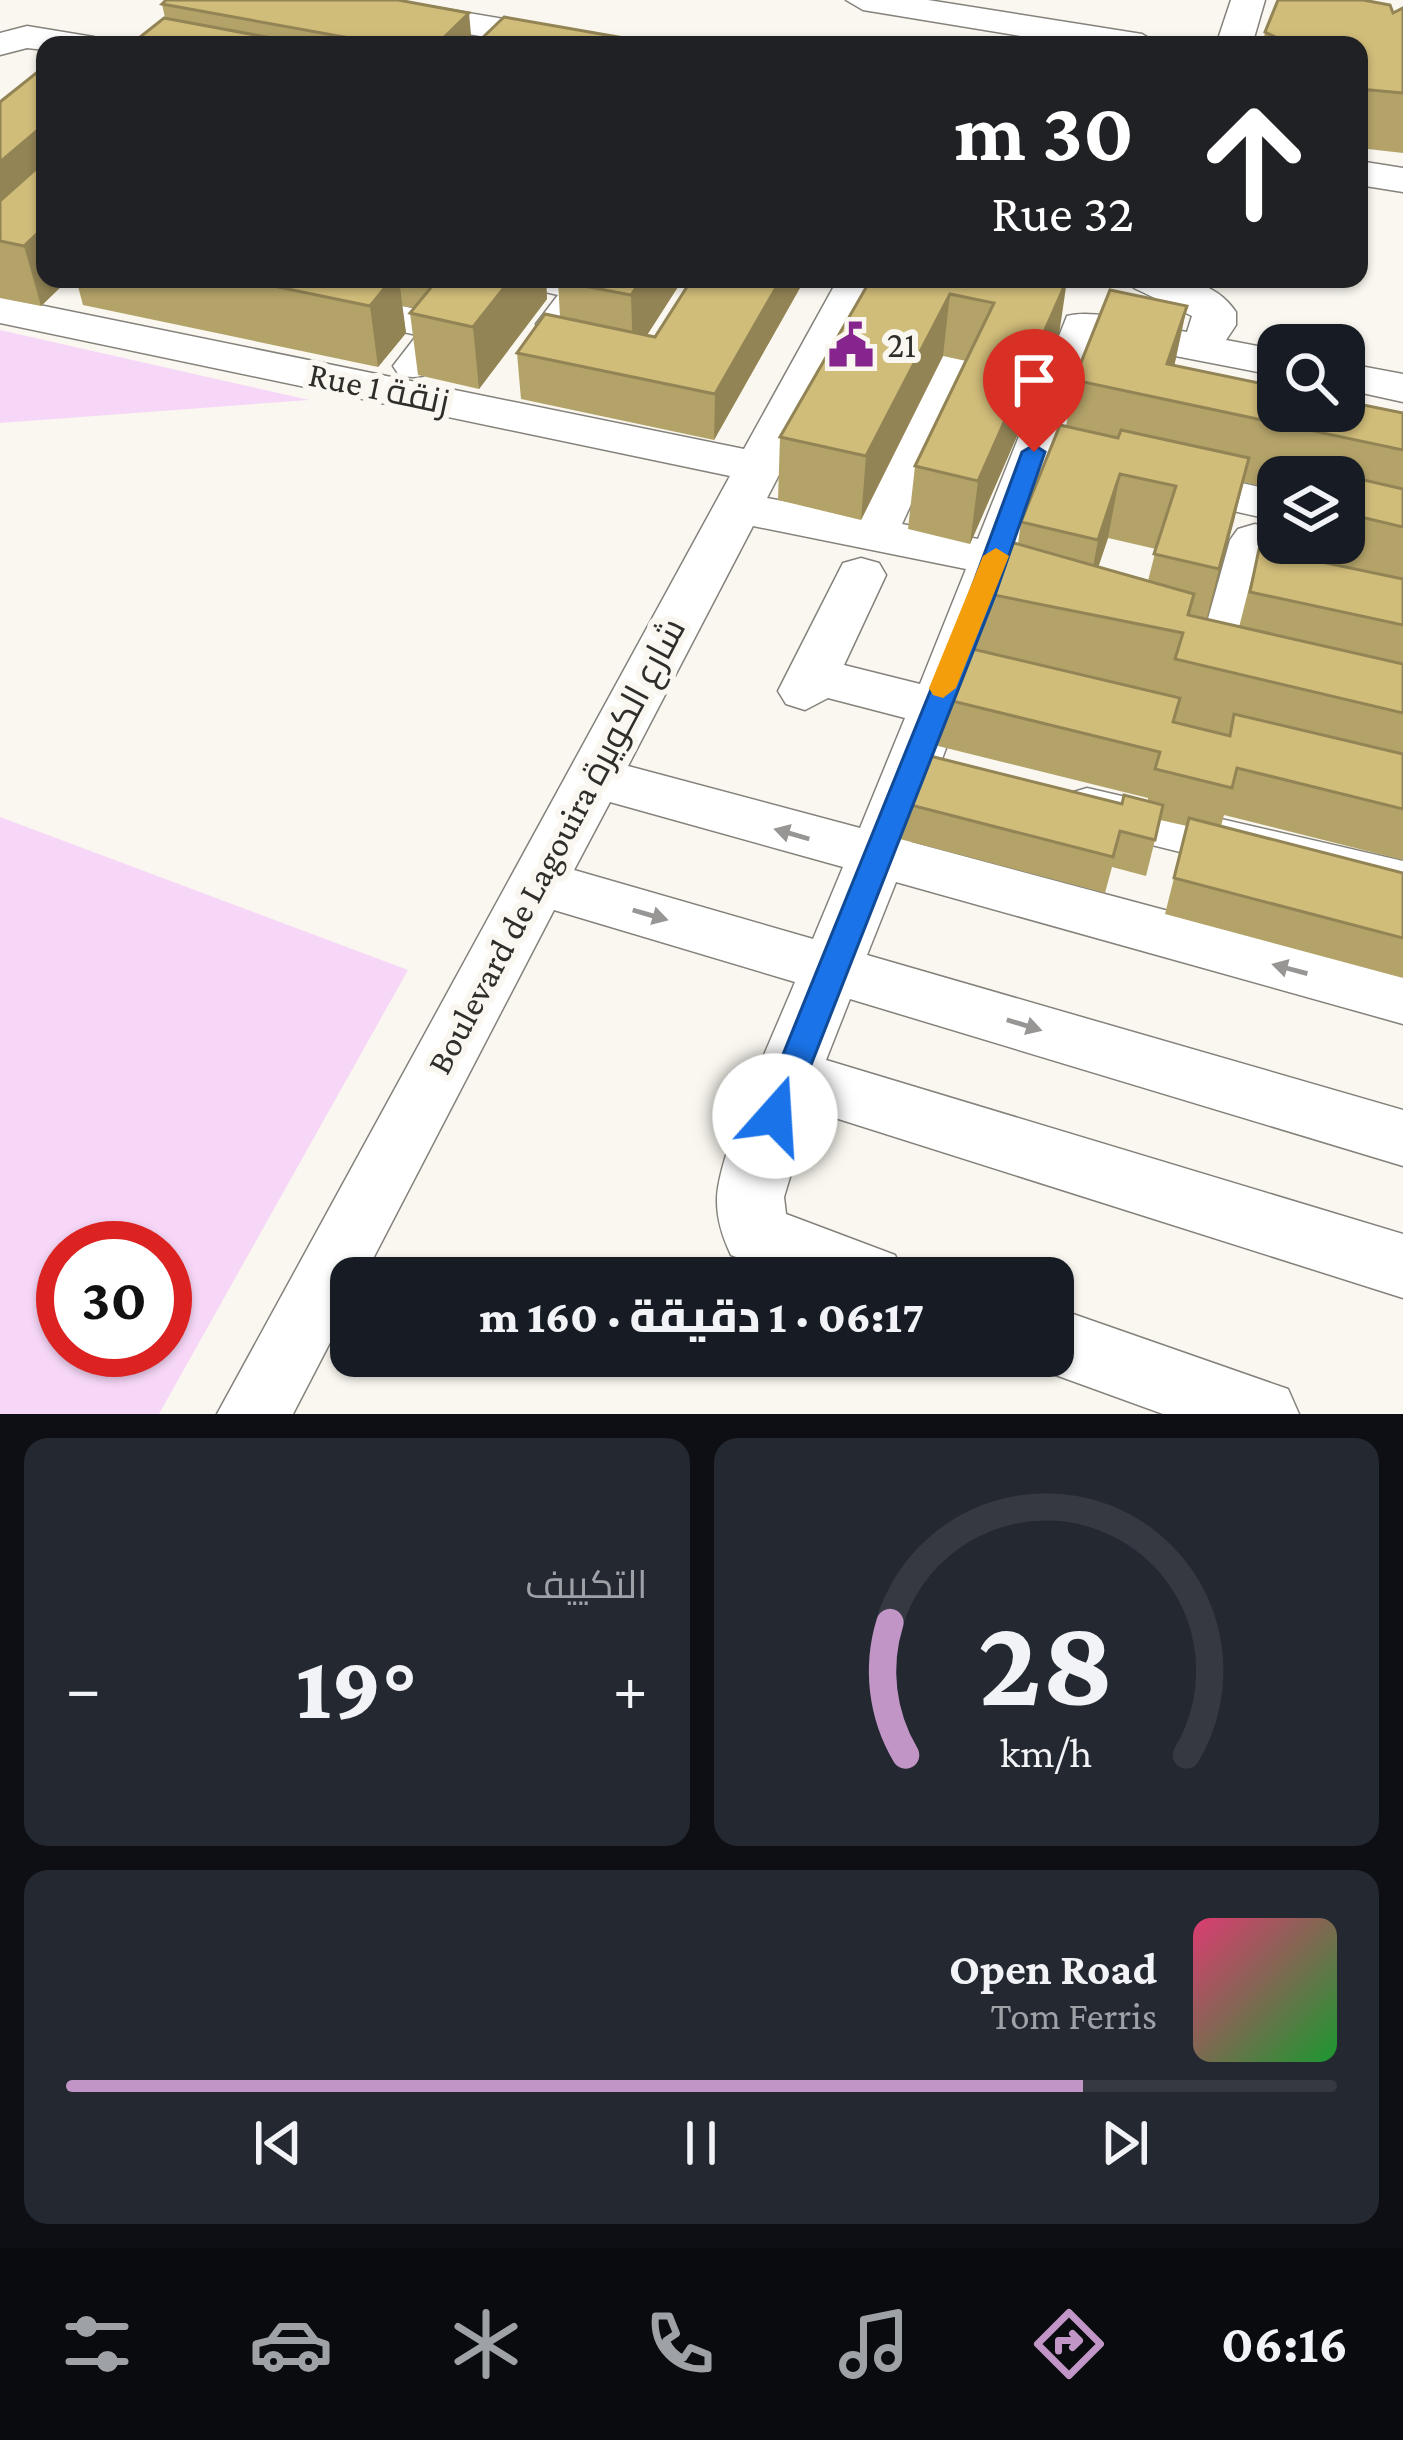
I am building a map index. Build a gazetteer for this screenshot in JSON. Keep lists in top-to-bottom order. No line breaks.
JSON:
{"streets":{"street":["Rue 1 زنقة","Boulevard de Lagouira شارع الكويرة"]},"crossings":[["Rue 1 زنقة","Boulevard de Lagouira شارع الكويرة"]],"places":{"public building":["21"]},"page":{"turn":["30 m","Rue 32"],"limit":"30","trip":"06:17 · 1 دقيقة · 160 m","tile":"التكييف","heat":["−","19°","+"],"song":["Open Road","Tom Ferris"],"tabs":"06:16","gauge":["28","km/h"]}}
